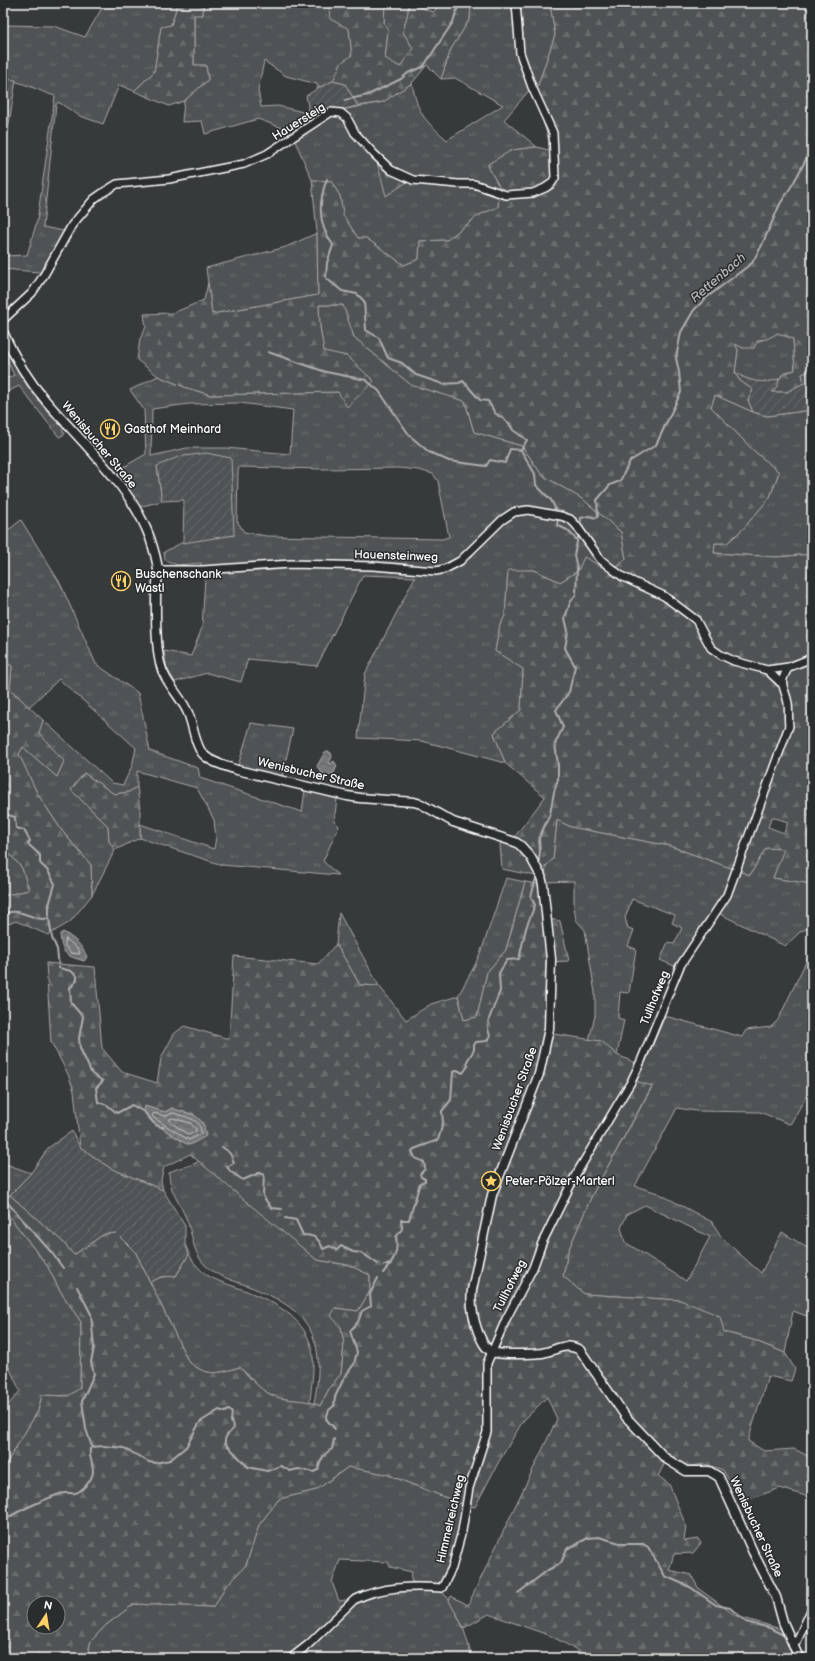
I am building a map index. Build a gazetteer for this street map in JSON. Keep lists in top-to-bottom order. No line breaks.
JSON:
{"streets":{"street":["Hauersteig","Wenisbucher Straße","Hauensteinweg","Tullhofweg","Himmelreichweg"]},"crossings":[["Wenisbucher Straße","Hauensteinweg"],["Wenisbucher Straße","Tullhofweg"],["Wenisbucher Straße","Himmelreichweg"],["Hauensteinweg","Tullhofweg"],["Tullhofweg","Himmelreichweg"]],"water":["Rettenbach"],"places":{"restaurant":["Gasthof Meinhard","Buschenschank Wastl"],"place":["Peter-Pölzer-Marterl"]},"north":"top"}
